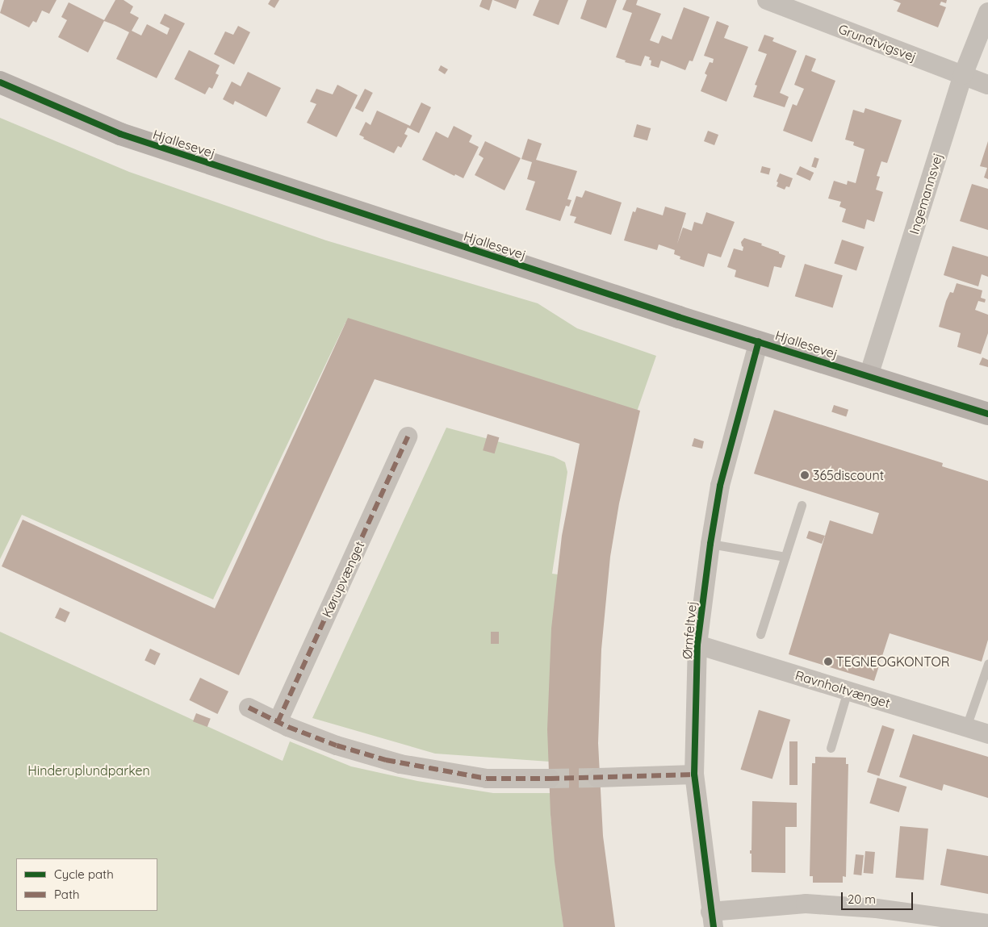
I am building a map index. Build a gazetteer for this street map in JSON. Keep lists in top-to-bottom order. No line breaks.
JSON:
{"streets":{"main road":["Hjallesevej"],"street":["Grundtvigsvej","Ingemannsvej","Kørupvænget","Ørnfeltvej","Ravnholtvænget"]},"crossings":[["Grundtvigsvej","Ingemannsvej"],["Hjallesevej","Ingemannsvej"],["Hjallesevej","Ørnfeltvej"],["Ørnfeltvej","Ravnholtvænget"]],"parks":["Hinderuplundparken"],"places":["365discount","TEGNEOGKONTOR"],"legend":["Cycle path","Path"],"scale_bar":"20 m"}
